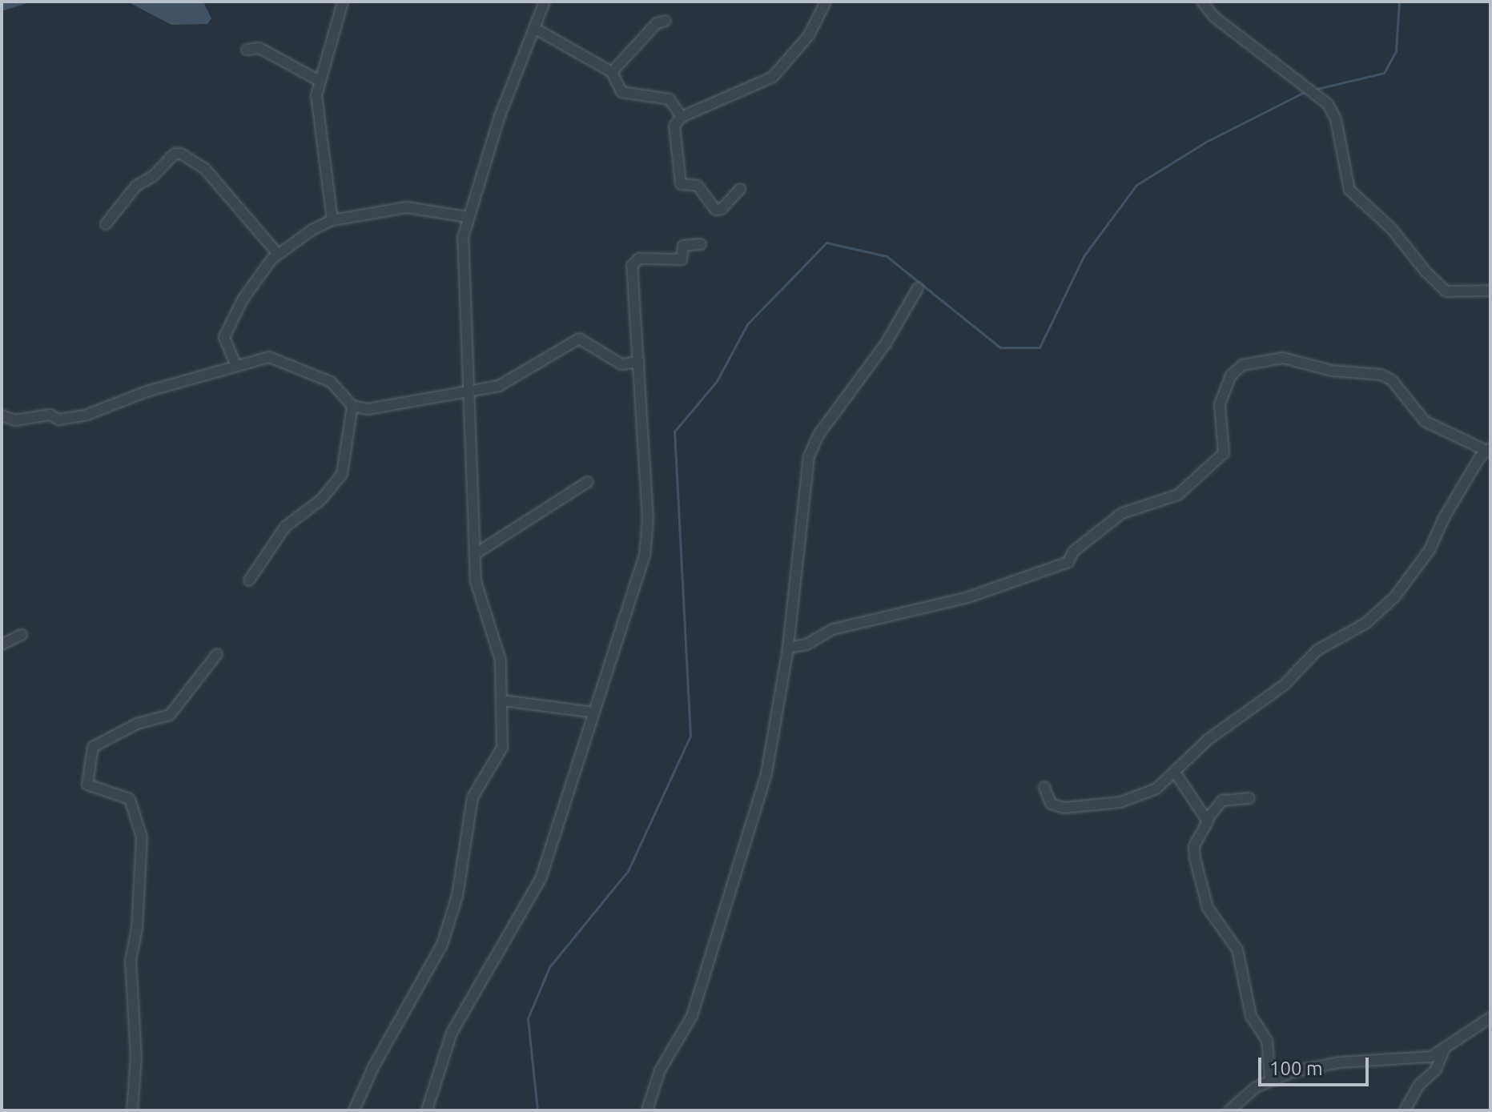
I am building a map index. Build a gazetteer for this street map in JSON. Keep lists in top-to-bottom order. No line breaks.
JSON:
{"scale_bar":"100 m"}
